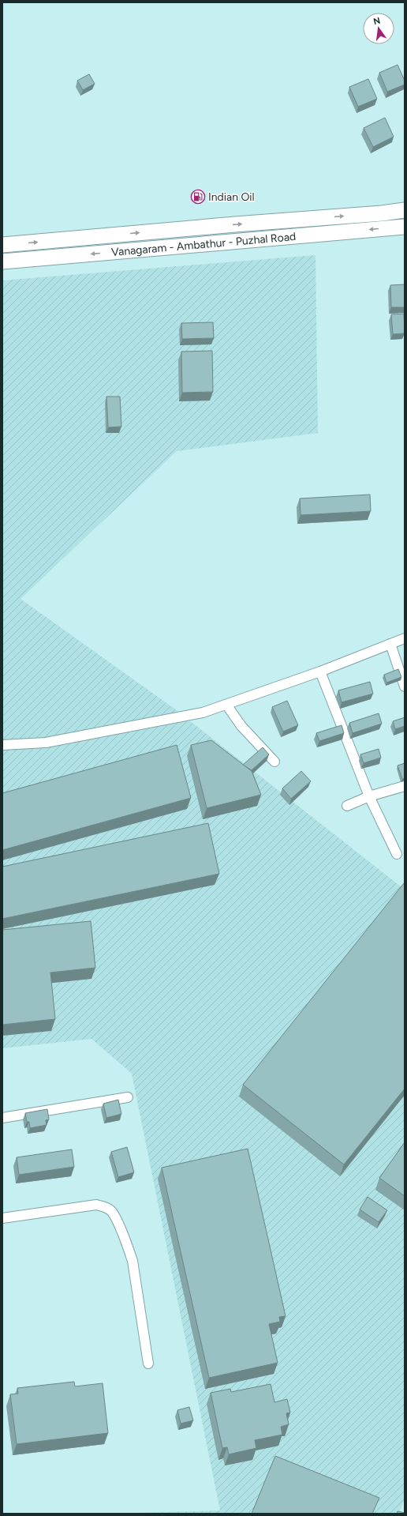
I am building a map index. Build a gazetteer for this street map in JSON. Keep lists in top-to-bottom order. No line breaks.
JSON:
{"streets":{"main road":["Vanagaram - Ambathur - Puzhal Road"]},"places":{"fuel station":["Indian Oil"]},"north":"top"}
